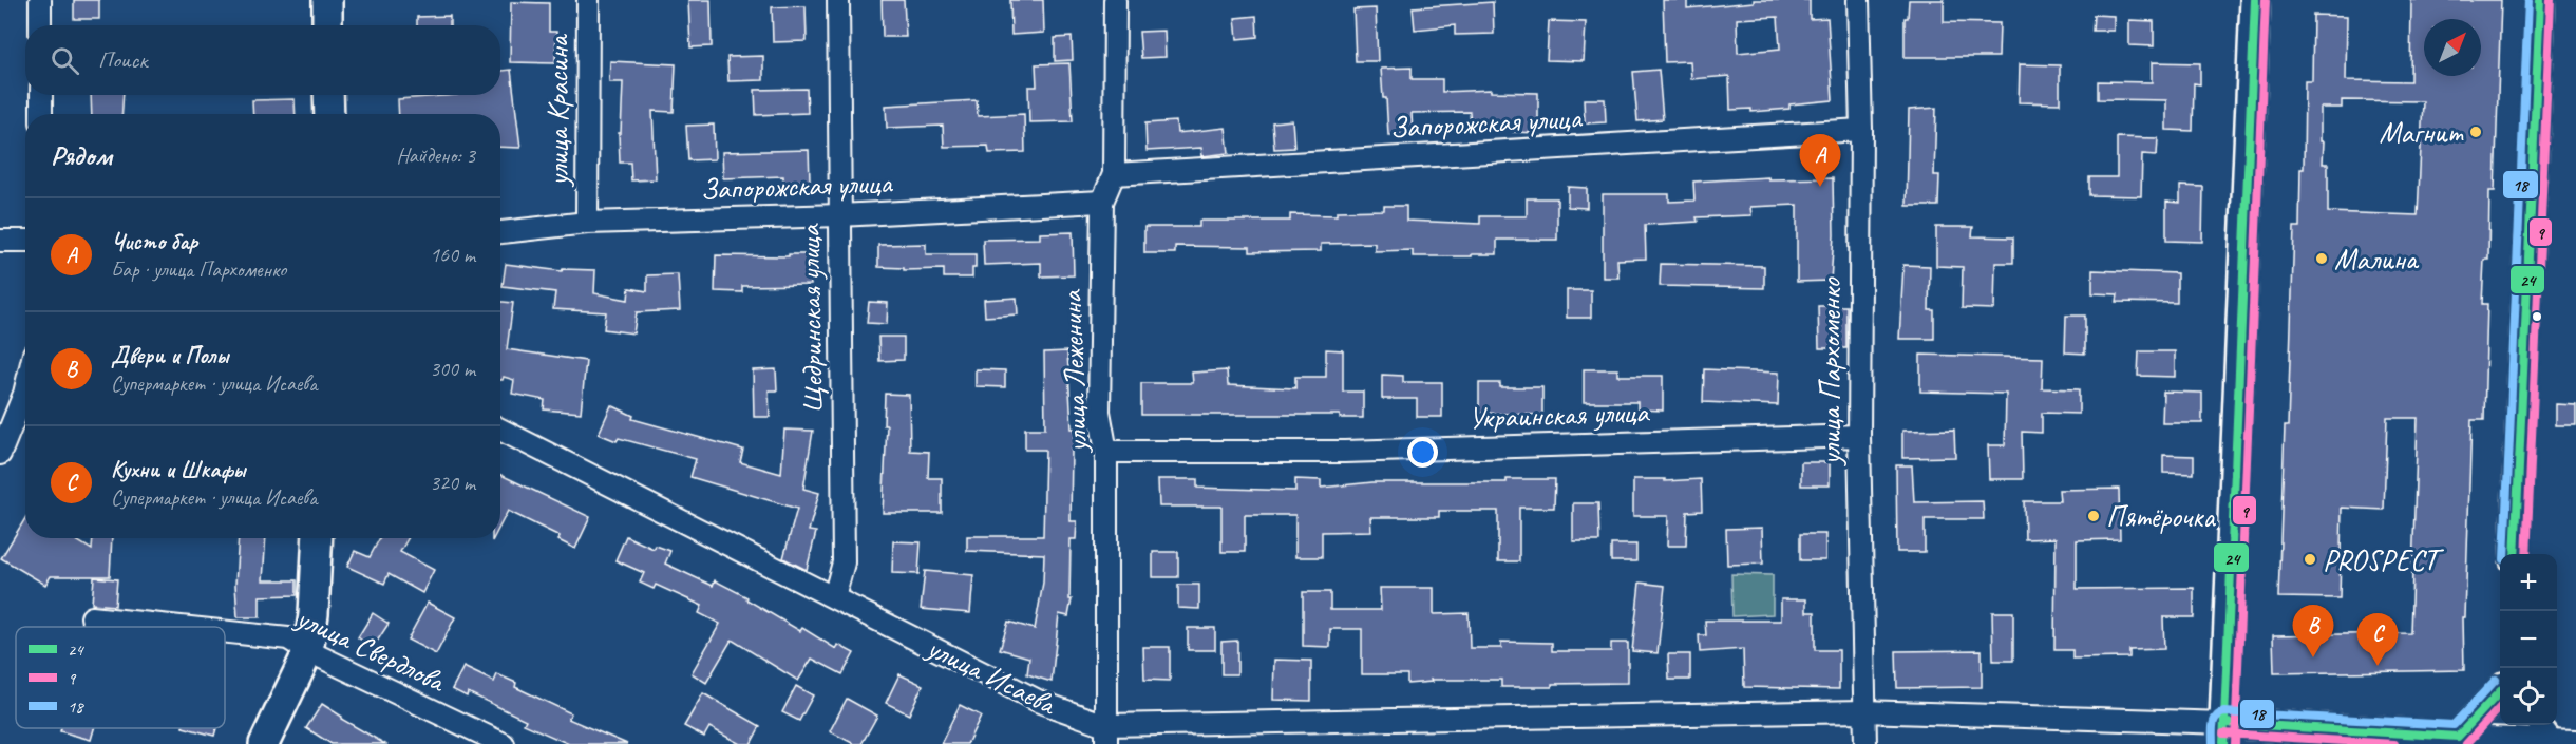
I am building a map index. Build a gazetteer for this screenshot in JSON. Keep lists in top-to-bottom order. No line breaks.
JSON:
{"streets":{"street":["улица Красина","Запорожская улица","Щедринская улица","улица Леженина","улица Пархоменко","Украинская улица","улица Свердлова","улица Исаева"]},"crossings":[["улица Красина","Запорожская улица"],["Запорожская улица","Щедринская улица"],["Запорожская улица","улица Леженина"],["Запорожская улица","улица Пархоменко"],["Щедринская улица","улица Исаева"],["улица Леженина","Украинская улица"],["улица Леженина","улица Исаева"],["улица Пархоменко","Украинская улица"],["улица Пархоменко","улица Исаева"]],"places":["Магнит","Малина","Пятёрочка","PROSPECT"],"lines":["transit line 24","transit line 9","transit line 18"],"legend":["24","9","18"],"north":"top right","page":{"search":"Поиск","heading":["Рядом","Найдено: 3"],"pins":["A","B","C"],"list":[{"mark":"A","name":"Чисто бар","note":"Бар · улица Пархоменко","value":"160 m"},{"mark":"B","name":"Двери и Полы","note":"Супермаркет · улица Исаева","value":"300 m"},{"mark":"C","name":"Кухни и Шкафы","note":"Супермаркет · улица Исаева","value":"320 m"}],"map_buttons":["+","−"]}}
